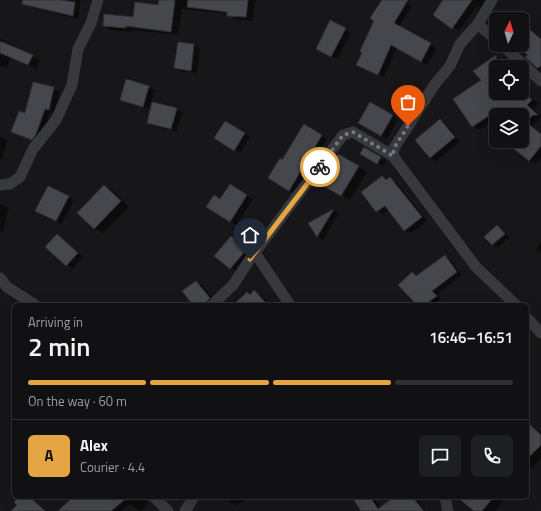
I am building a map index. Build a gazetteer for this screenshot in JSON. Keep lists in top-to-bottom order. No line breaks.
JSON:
{"north":"top","page":{"heading":["2 min","Arriving in","16:46–16:51"],"panel":["Alex","Courier · 4.4"],"bar":"On the way · 60 m","round":"A"}}
